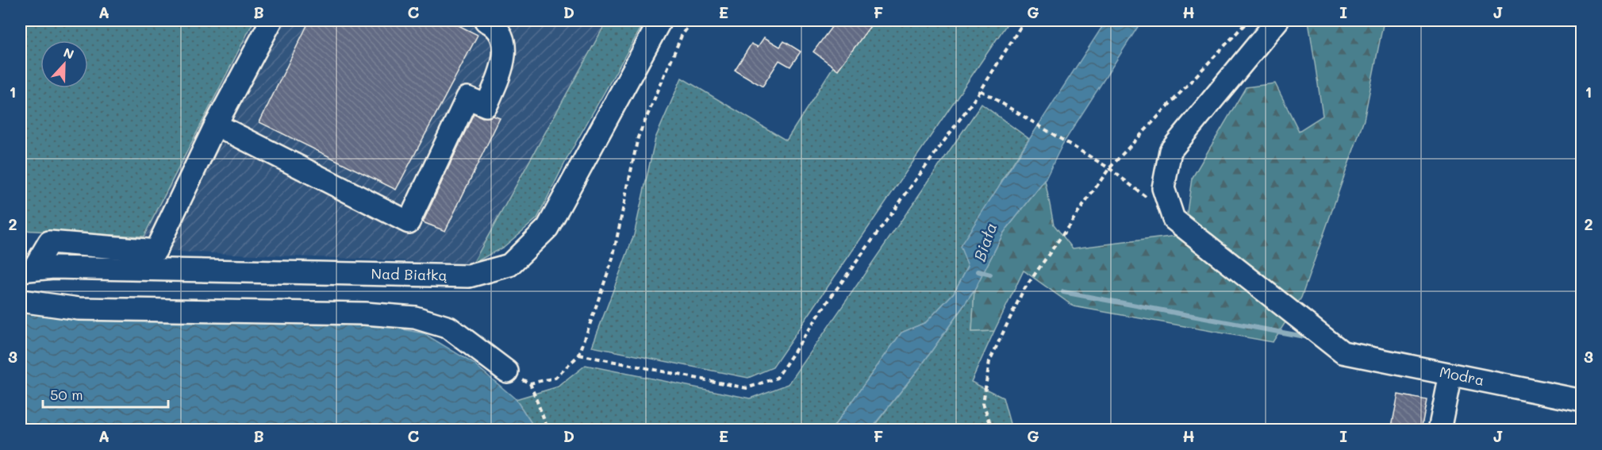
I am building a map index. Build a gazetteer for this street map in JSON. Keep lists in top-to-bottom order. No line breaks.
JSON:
{"streets":{"street":["Nad Białką","Modra"]},"water":["Biała"],"scale_bar":"50 m","north":"top","grid":{"columns":["A","B","C","D","E","F","G","H","I","J"],"rows":["1","2","3"]}}
